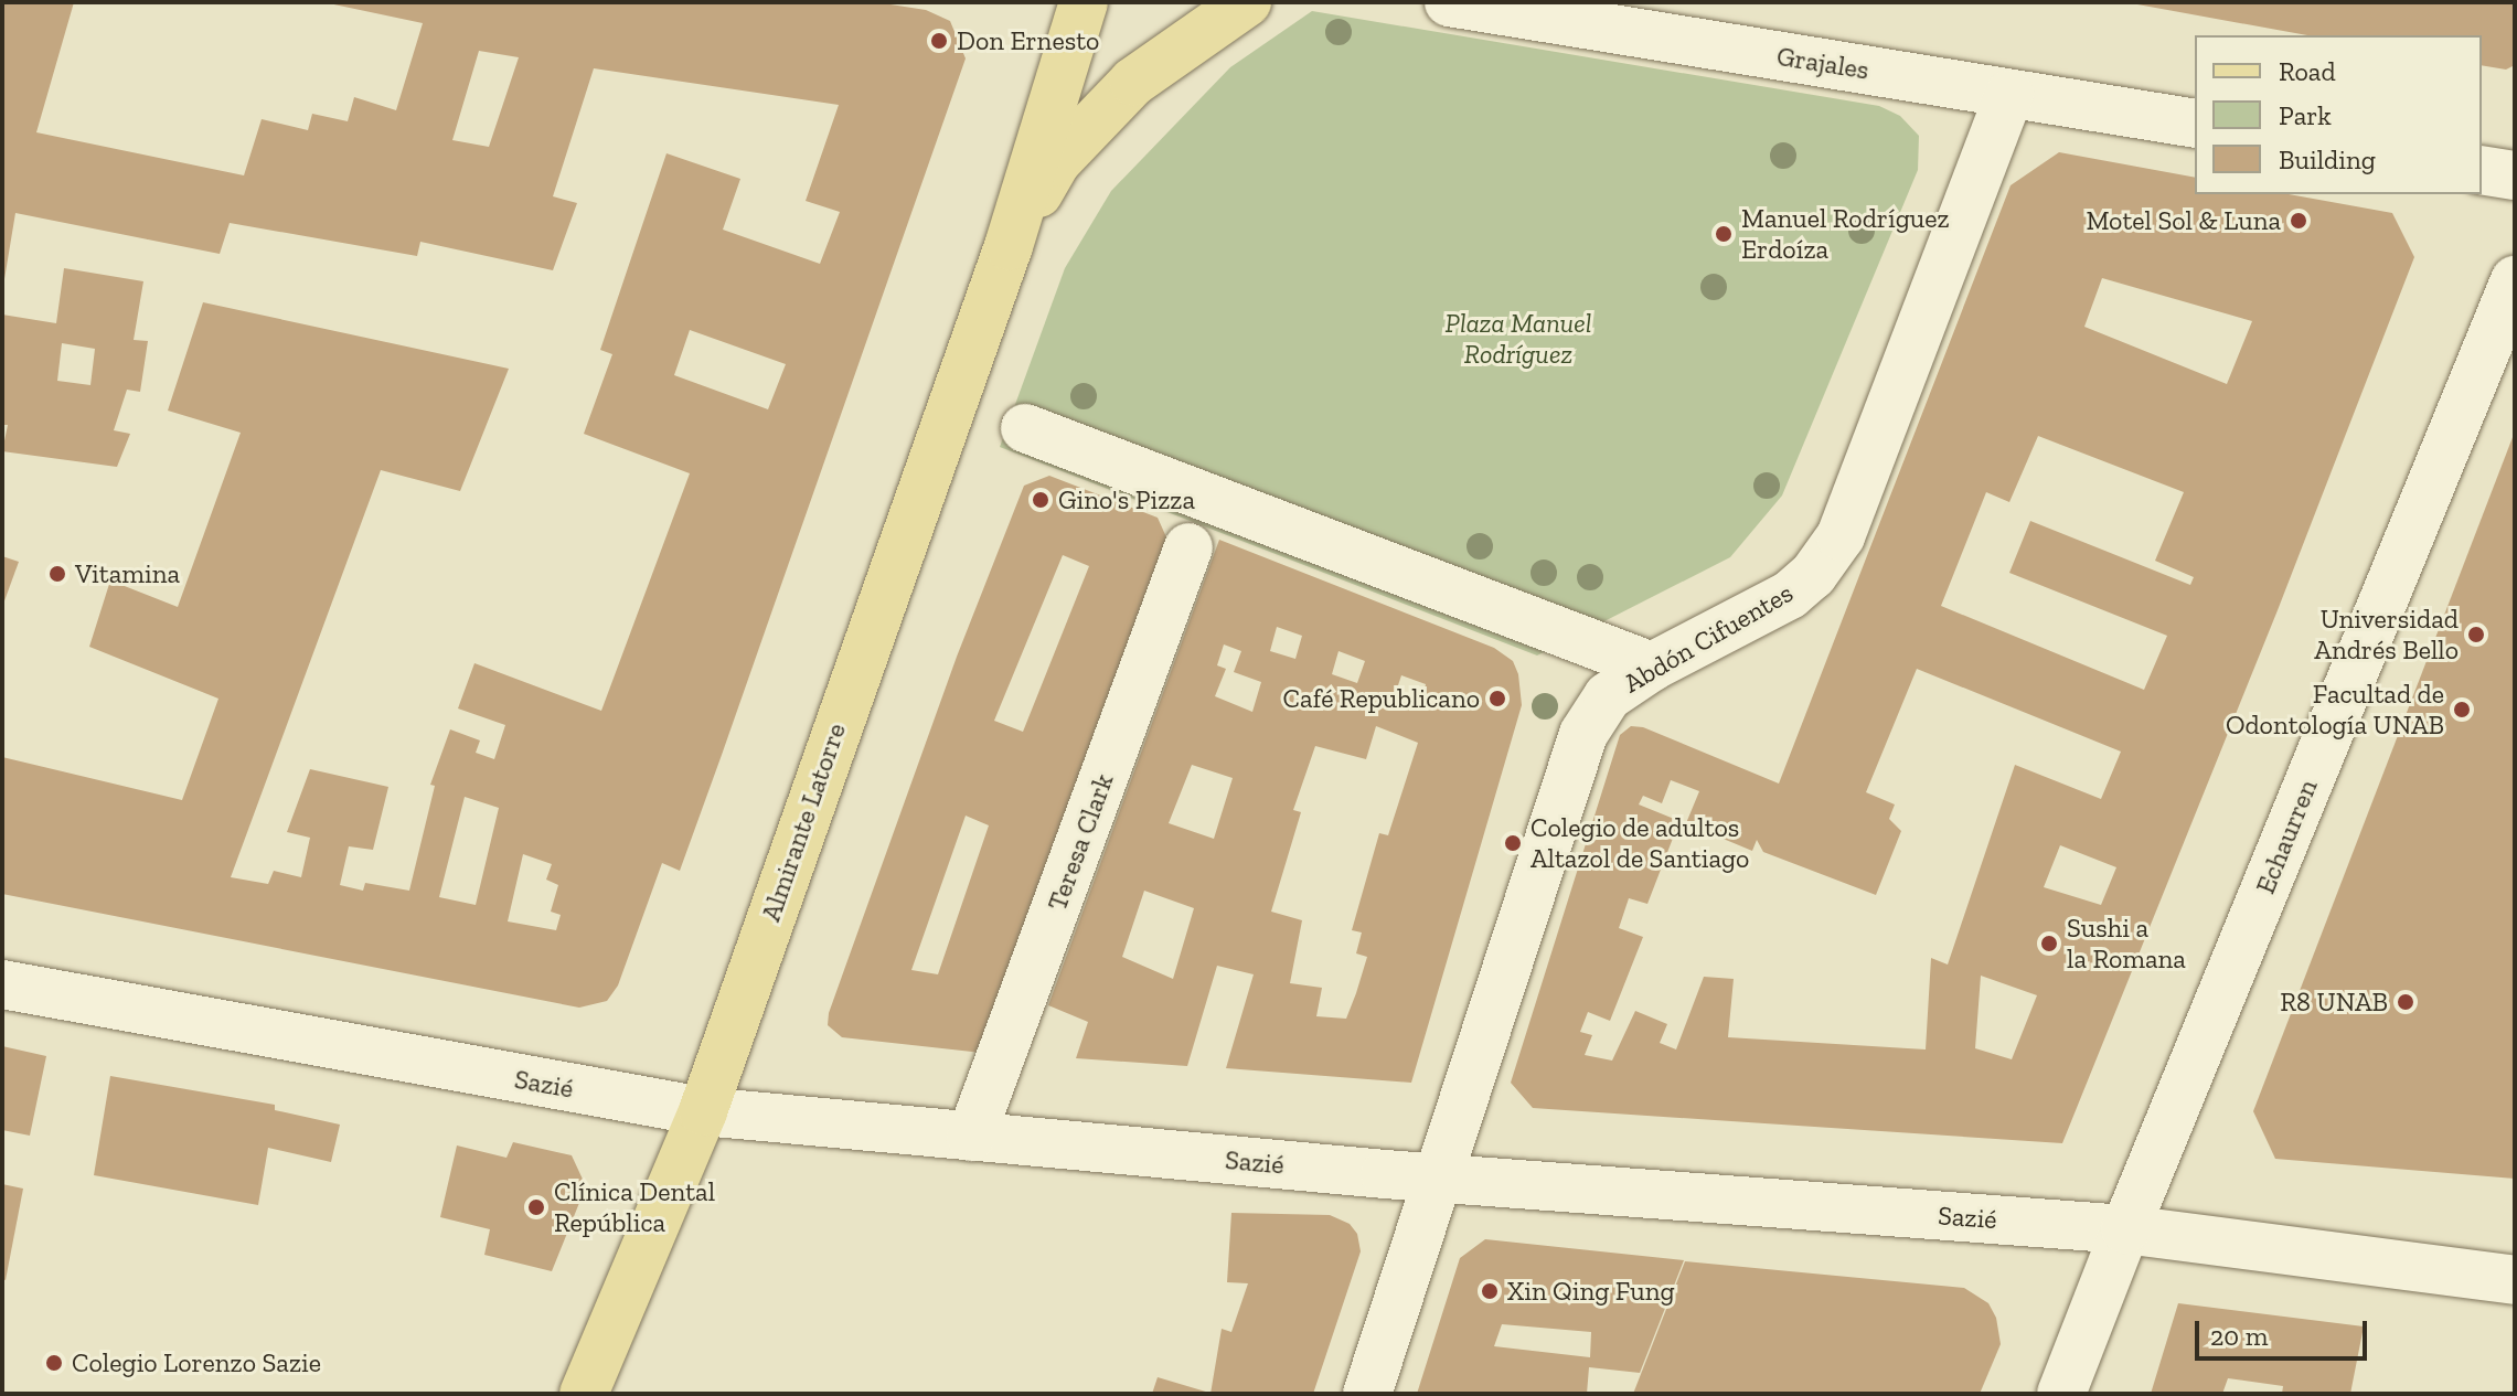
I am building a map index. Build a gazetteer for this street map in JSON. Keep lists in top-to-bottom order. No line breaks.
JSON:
{"streets":{"main road":["Almirante Latorre"],"street":["Grajales","Abdón Cifuentes","Echaurren","Teresa Clark","Sazié"]},"crossings":[["Grajales","Abdón Cifuentes"],["Abdón Cifuentes","Sazié"],["Almirante Latorre","Sazié"],["Echaurren","Sazié"],["Teresa Clark","Sazié"]],"parks":["Plaza Manuel Rodríguez"],"places":["Don Ernesto","Motel Sol & Luna","Manuel Rodríguez Erdoíza","Gino's Pizza","Vitamina","Universidad Andrés Bello","Café Republicano","Facultad de Odontología UNAB","Colegio de adultos Altazol de Santiago","Sushi a la Romana","R8 UNAB","Clínica Dental República","Xin Qing Fung","Colegio Lorenzo Sazie"],"legend":["Road","Park","Building"],"scale_bar":"20 m"}
